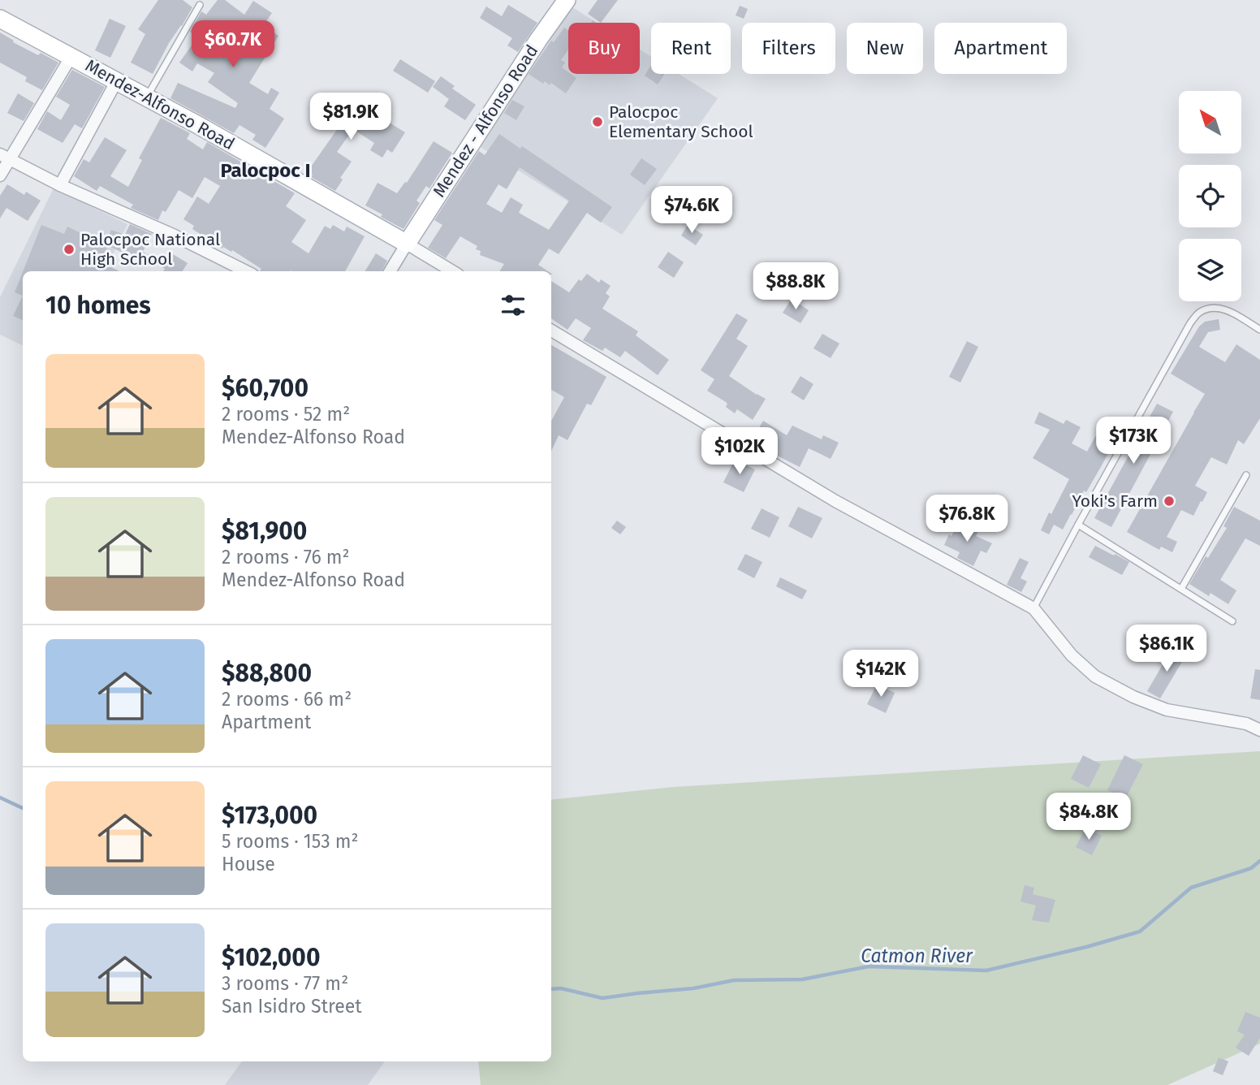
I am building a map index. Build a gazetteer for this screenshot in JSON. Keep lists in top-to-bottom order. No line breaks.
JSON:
{"streets":{"main road":["Mendez-Alfonso Road","Mendez - Alfonso Road"]},"crossings":[["Mendez-Alfonso Road","Mendez - Alfonso Road"]],"districts":["Palocpoc I"],"water":["Catmon River"],"places":["Palocpoc Elementary School","Palocpoc National High School","Yoki's Farm"],"north":"top left","page":{"price":["$60.7K","$81.9K","$74.6K","$88.8K","$173K","$102K","$76.8K","$86.1K","$142K","$84.8K"],"chip":["Buy","Rent","Filters","New","Apartment"],"heading":"10 homes","list":[{"name":"$60,700","note":"2 rooms · 52 m² · Mendez-Alfonso Road"},{"name":"$81,900","note":"2 rooms · 76 m² · Mendez-Alfonso Road"},{"name":"$88,800","note":"2 rooms · 66 m² · Apartment"},{"name":"$173,000","note":"5 rooms · 153 m² · House"},{"name":"$102,000","note":"3 rooms · 77 m² · San Isidro Street"}]}}
